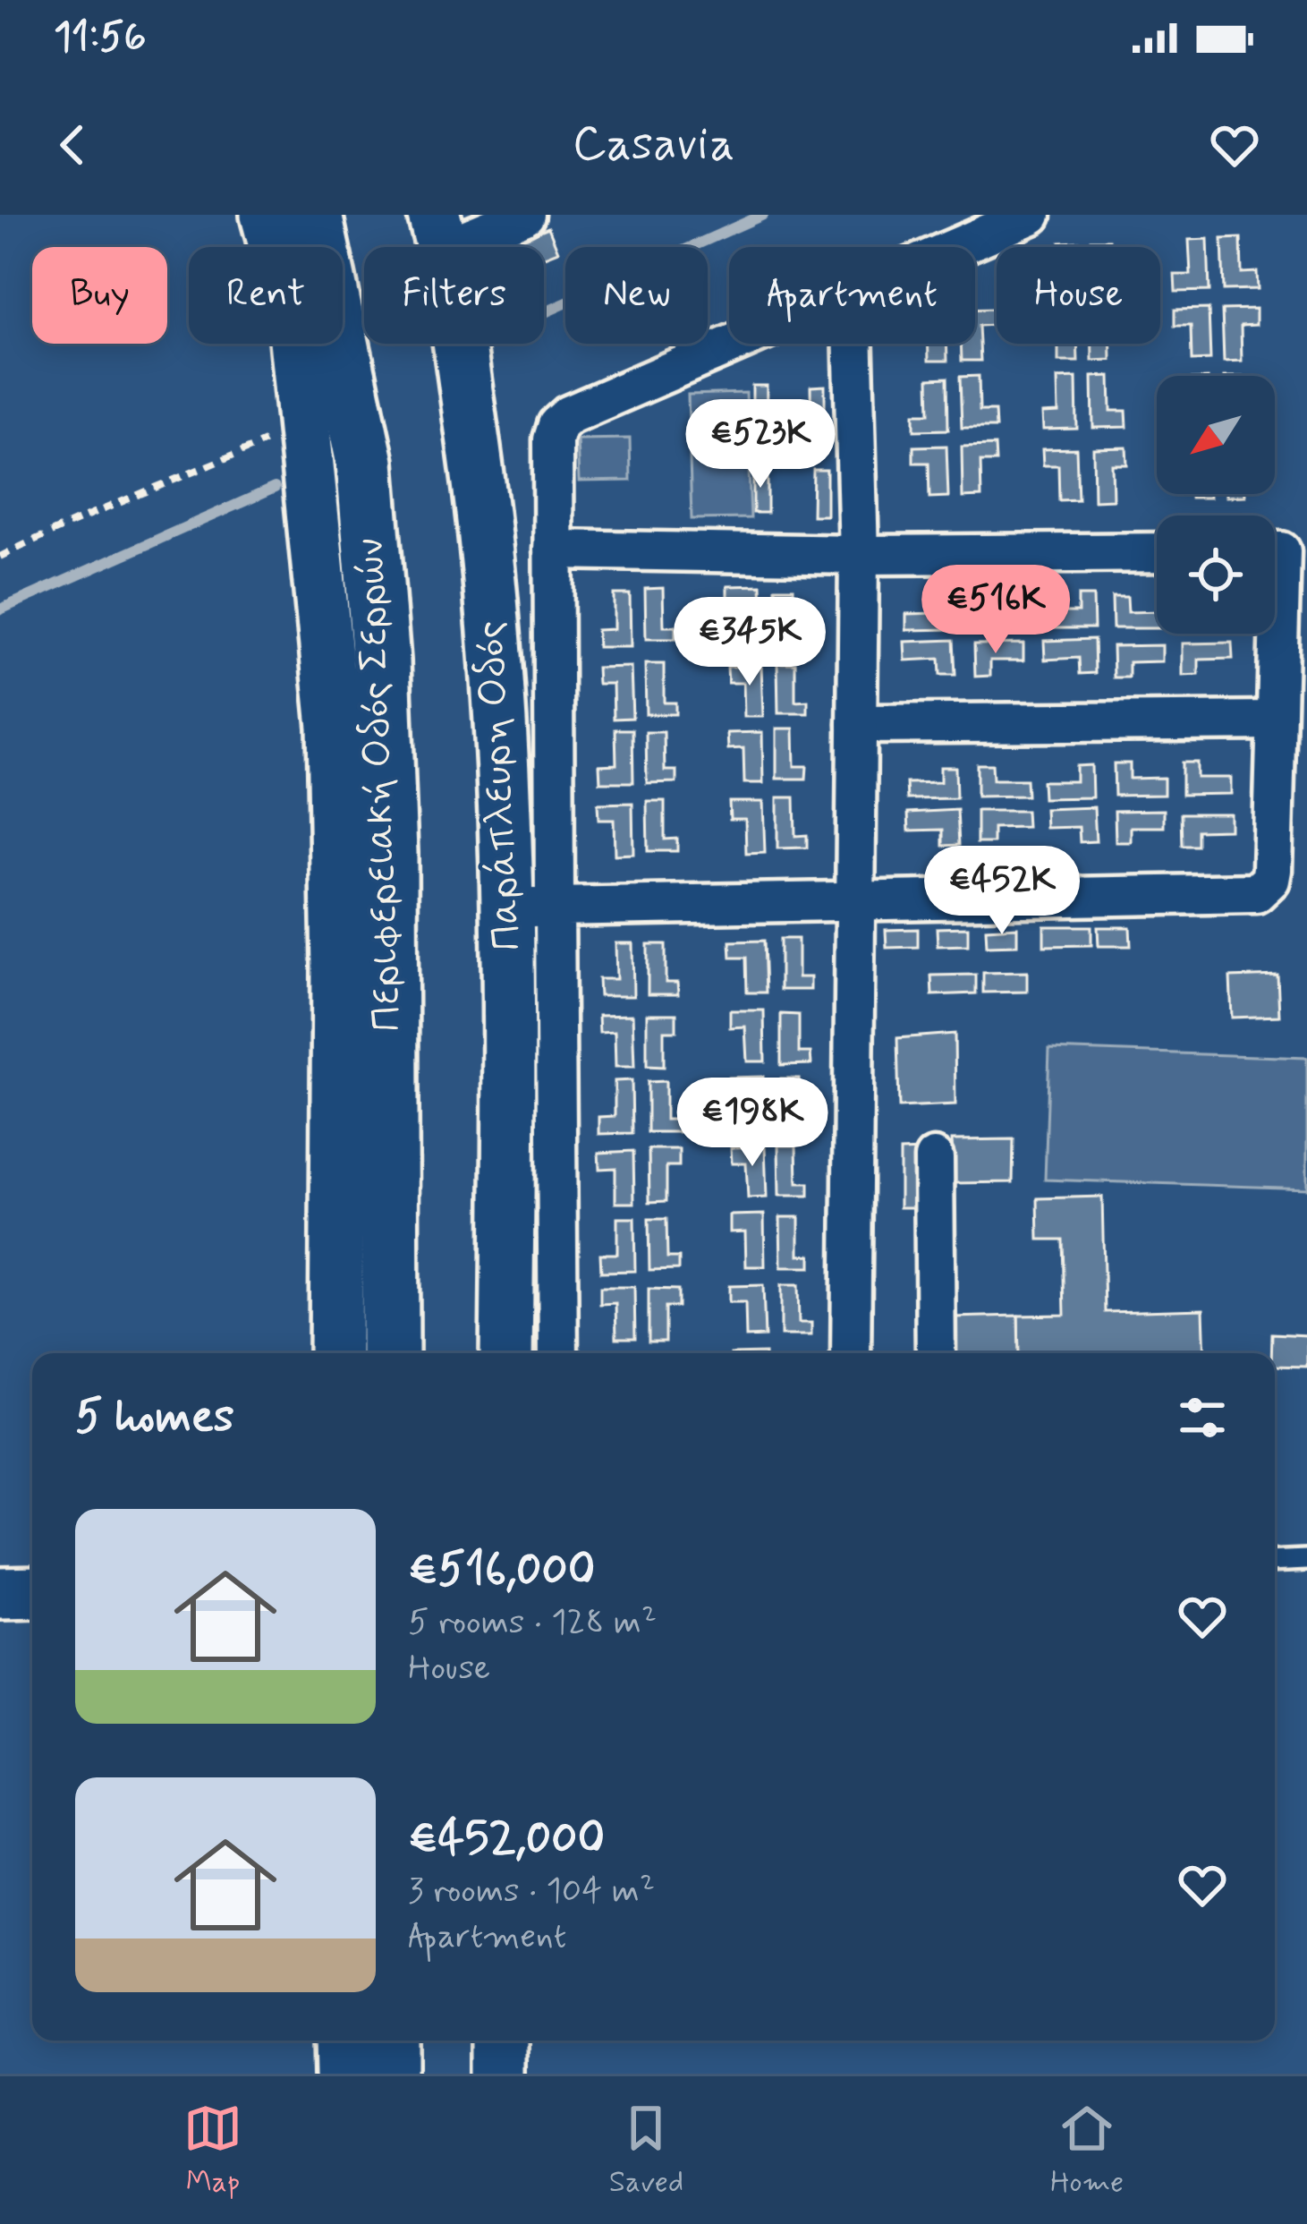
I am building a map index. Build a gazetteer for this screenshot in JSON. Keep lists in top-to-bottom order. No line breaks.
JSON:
{"streets":{"main road":["Περιφερειακή Οδός Σερρών"],"street":["Παράπλευρη Οδός"]},"north":"bottom left","page":{"status":"11:56","header":"Casavia","chip":["Buy","Rent","Filters","New","Apartment","House"],"price":["€523K","€516K","€345K","€452K","€198K"],"heading":"5 homes","list":[{"name":"€516,000","note":"5 rooms · 128 m² · House"},{"name":"€452,000","note":"3 rooms · 104 m² · Apartment"}],"tabs":["Map","Saved","Home"]}}
